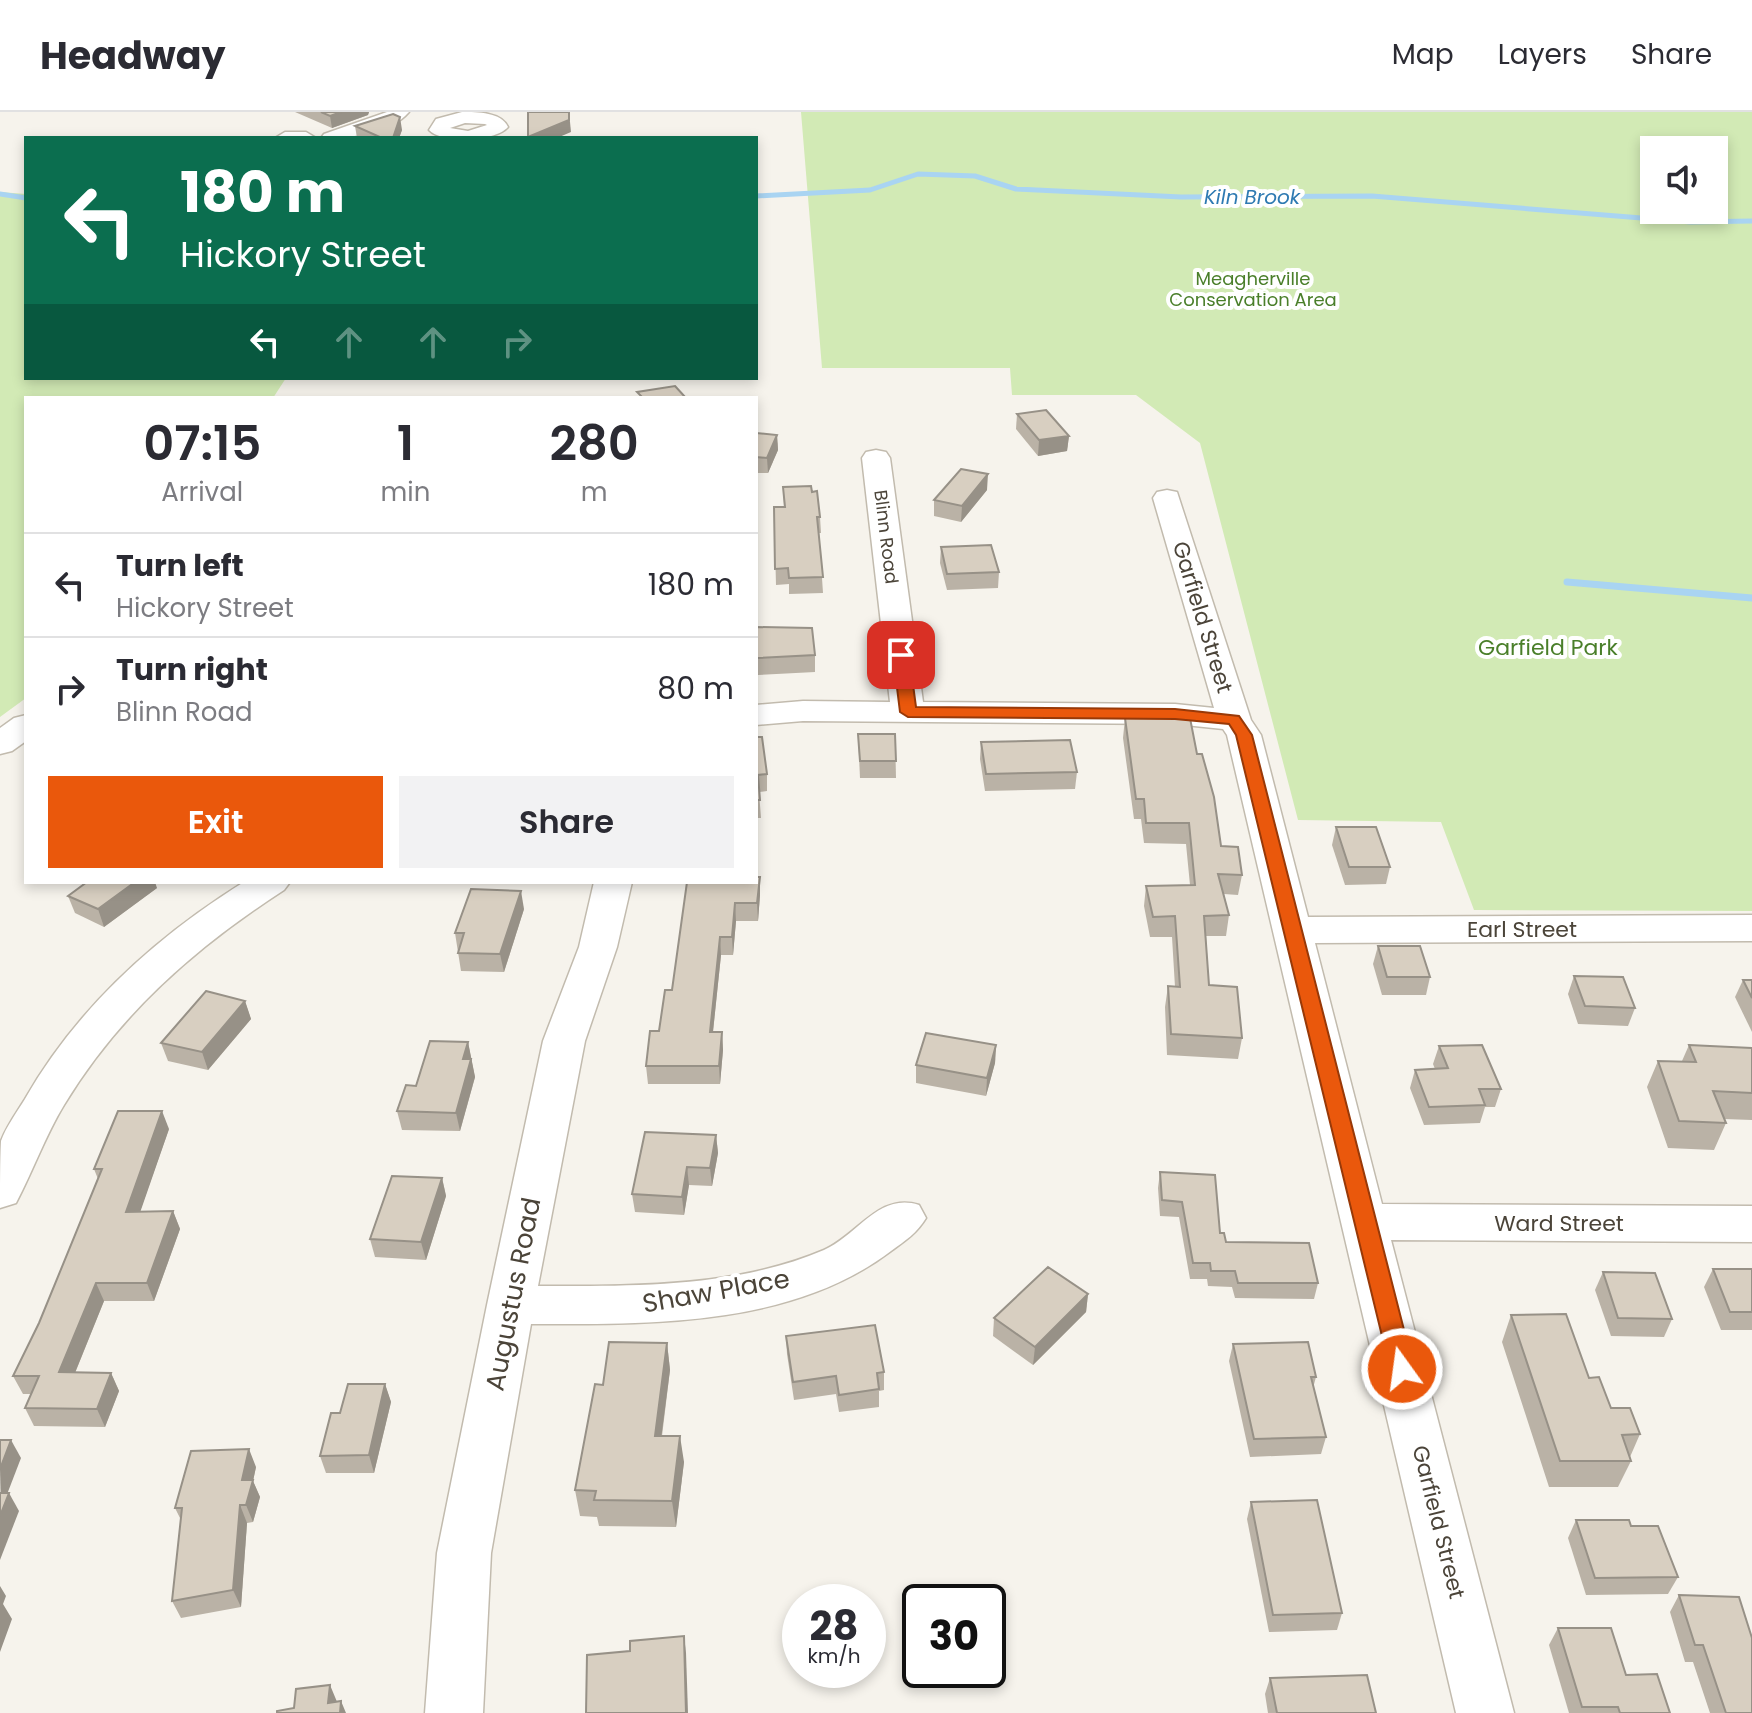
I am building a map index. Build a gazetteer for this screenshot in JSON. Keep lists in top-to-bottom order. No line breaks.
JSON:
{"streets":{"street":["Blinn Road","Garfield Street","Earl Street","Ward Street","Shaw Place","Augustus Road"]},"crossings":[["Garfield Street","Earl Street"],["Garfield Street","Ward Street"],["Shaw Place","Augustus Road"]],"water":["Kiln Brook"],"parks":["Meagherville Conservation Area","Garfield Park"],"page":{"header":"Headway","nav":["Map","Layers","Share"],"turn":["180 m","Hickory Street"],"eta":["07:15","Arrival","1","min","280","m"],"list":[{"name":"Turn left","note":"Hickory Street","value":"180 m"},{"name":"Turn right","note":"Blinn Road","value":"80 m"}],"buttons":["Exit","Share"],"speed":"28 km/h","limit":"30"}}
